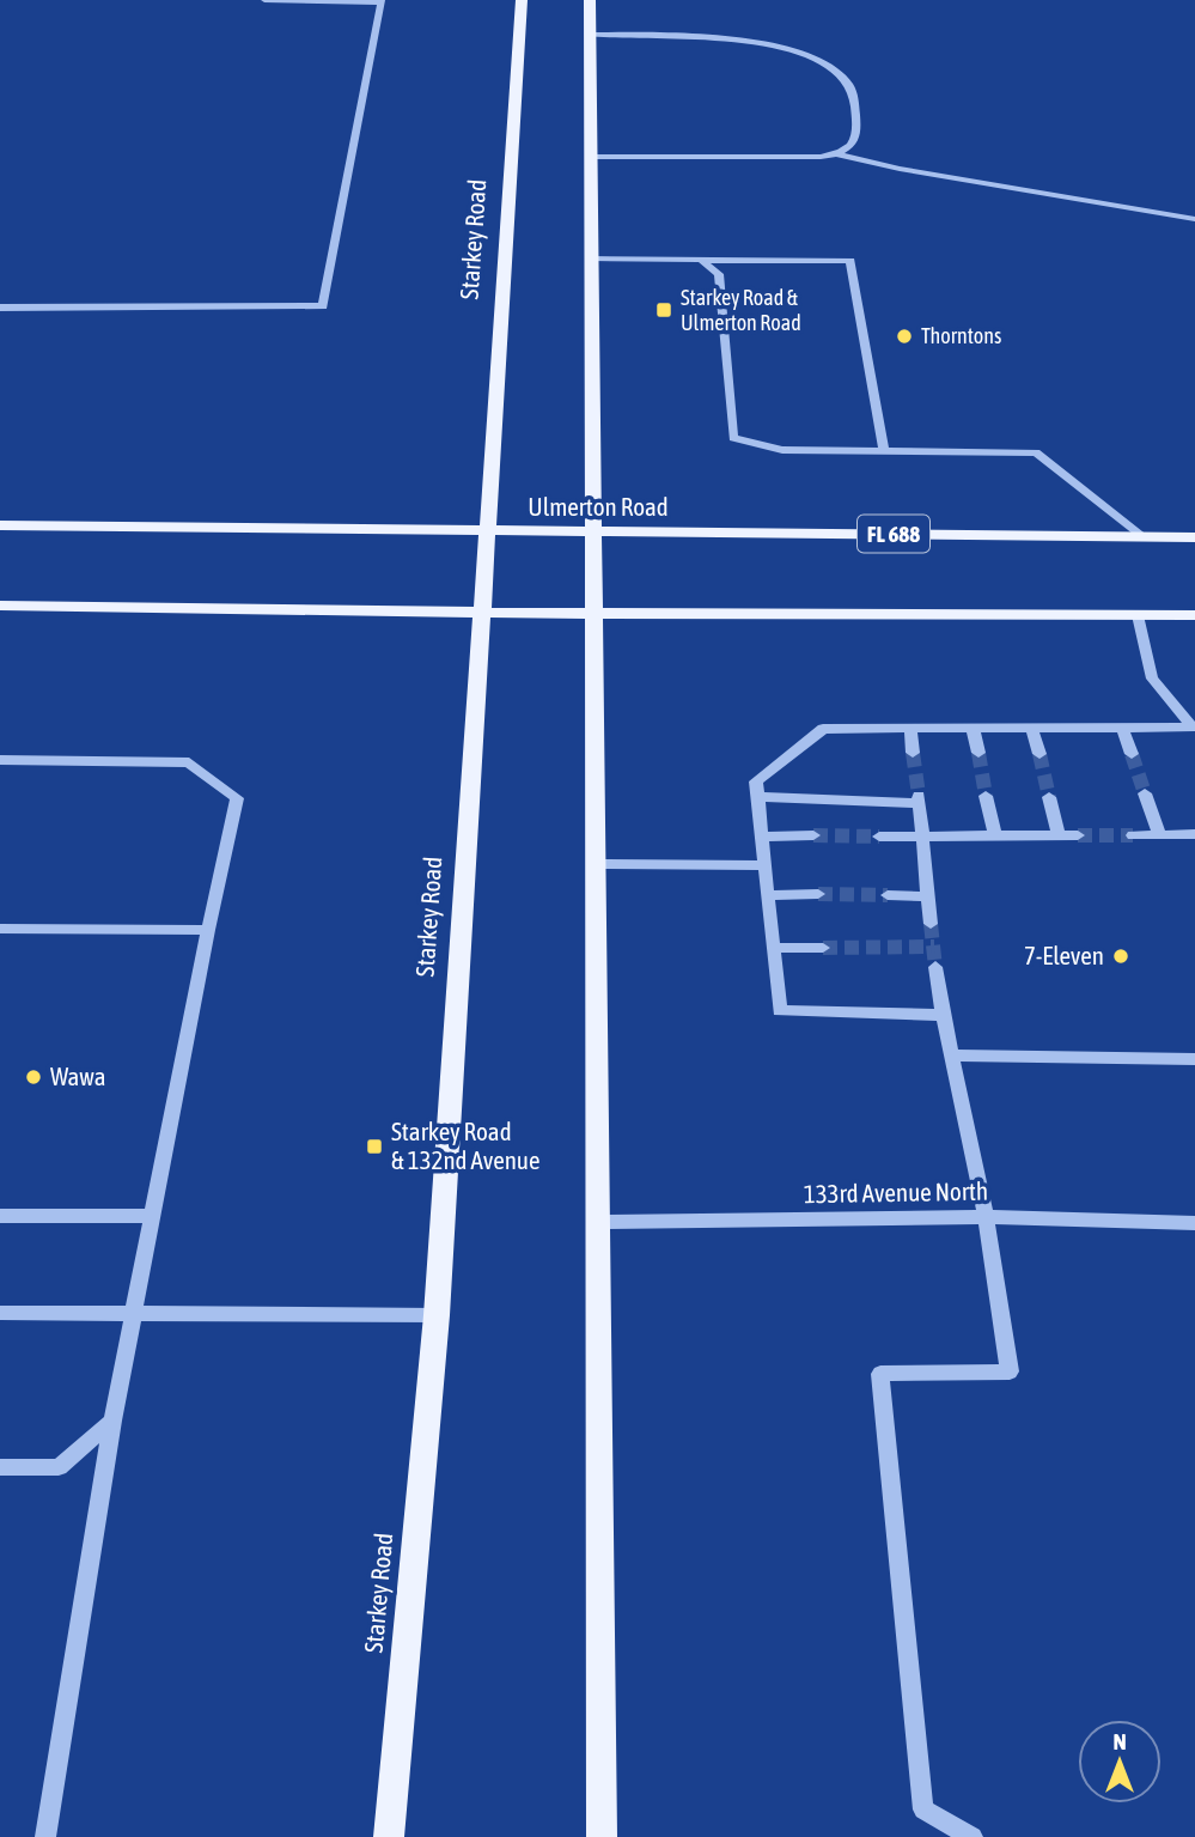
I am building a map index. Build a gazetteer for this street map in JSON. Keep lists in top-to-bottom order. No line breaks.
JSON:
{"streets":{"main road":["Starkey Road","Ulmerton Road","FL 688"],"street":["133rd Avenue North"]},"crossings":[["Starkey Road","Ulmerton Road"]],"places":{"transit":["Starkey Road & Ulmerton Road","Starkey Road & 132nd Avenue"],"other":["Thorntons","7-Eleven","Wawa"]},"north":"top"}
